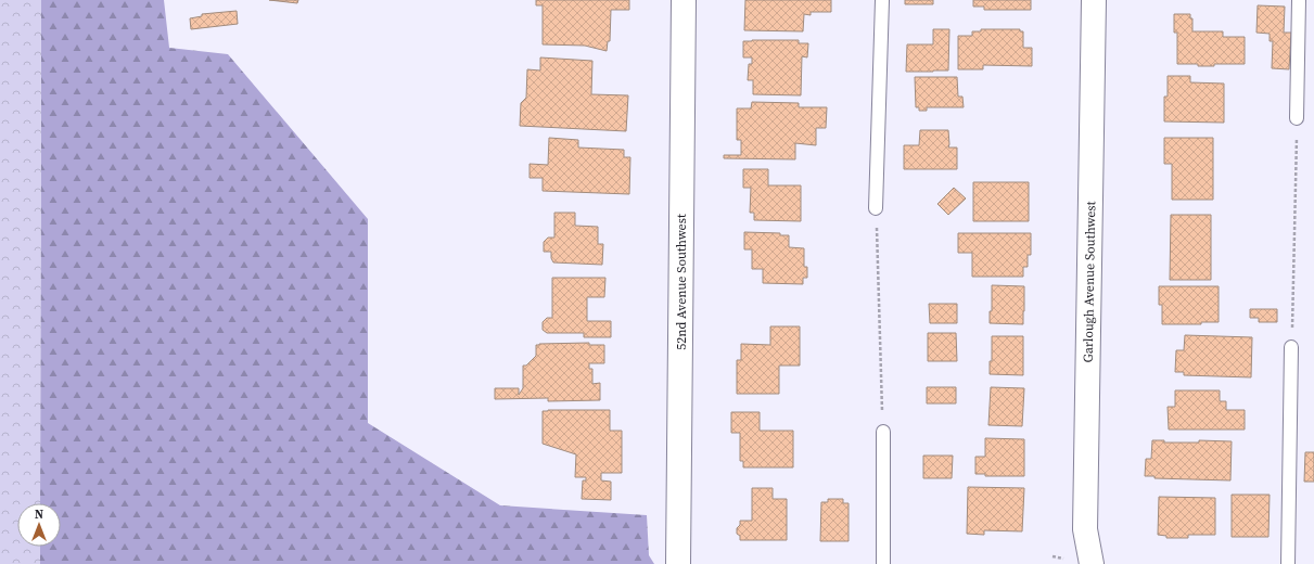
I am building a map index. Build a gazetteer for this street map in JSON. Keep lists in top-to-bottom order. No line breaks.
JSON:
{"streets":{"street":["52nd Avenue Southwest","Garlough Avenue Southwest"]},"north":"top"}
